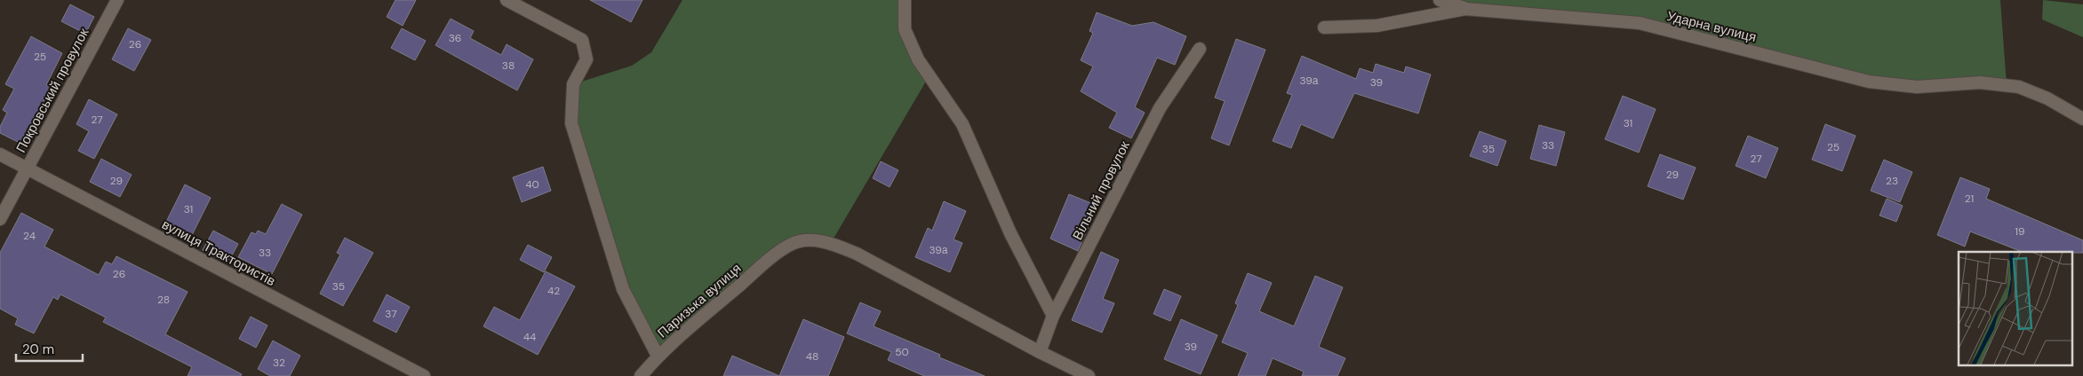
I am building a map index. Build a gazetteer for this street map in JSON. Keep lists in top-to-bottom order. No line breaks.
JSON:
{"streets":{"street":["Ударна вулиця","Покровський провулок","Вільний провулок","вулиця Трактористів","Паризька вулиця"]},"crossings":[["Покровський провулок","вулиця Трактористів"],["Вільний провулок","Паризька вулиця"]],"house_numbers":["36","26","25","38","39а","39","27","31","33","25","35","27","29","29","23","40","21","31","19","24","39а","33","26","35","42","28","37","44","39","50","48","32"],"scale_bar":"20 m"}
